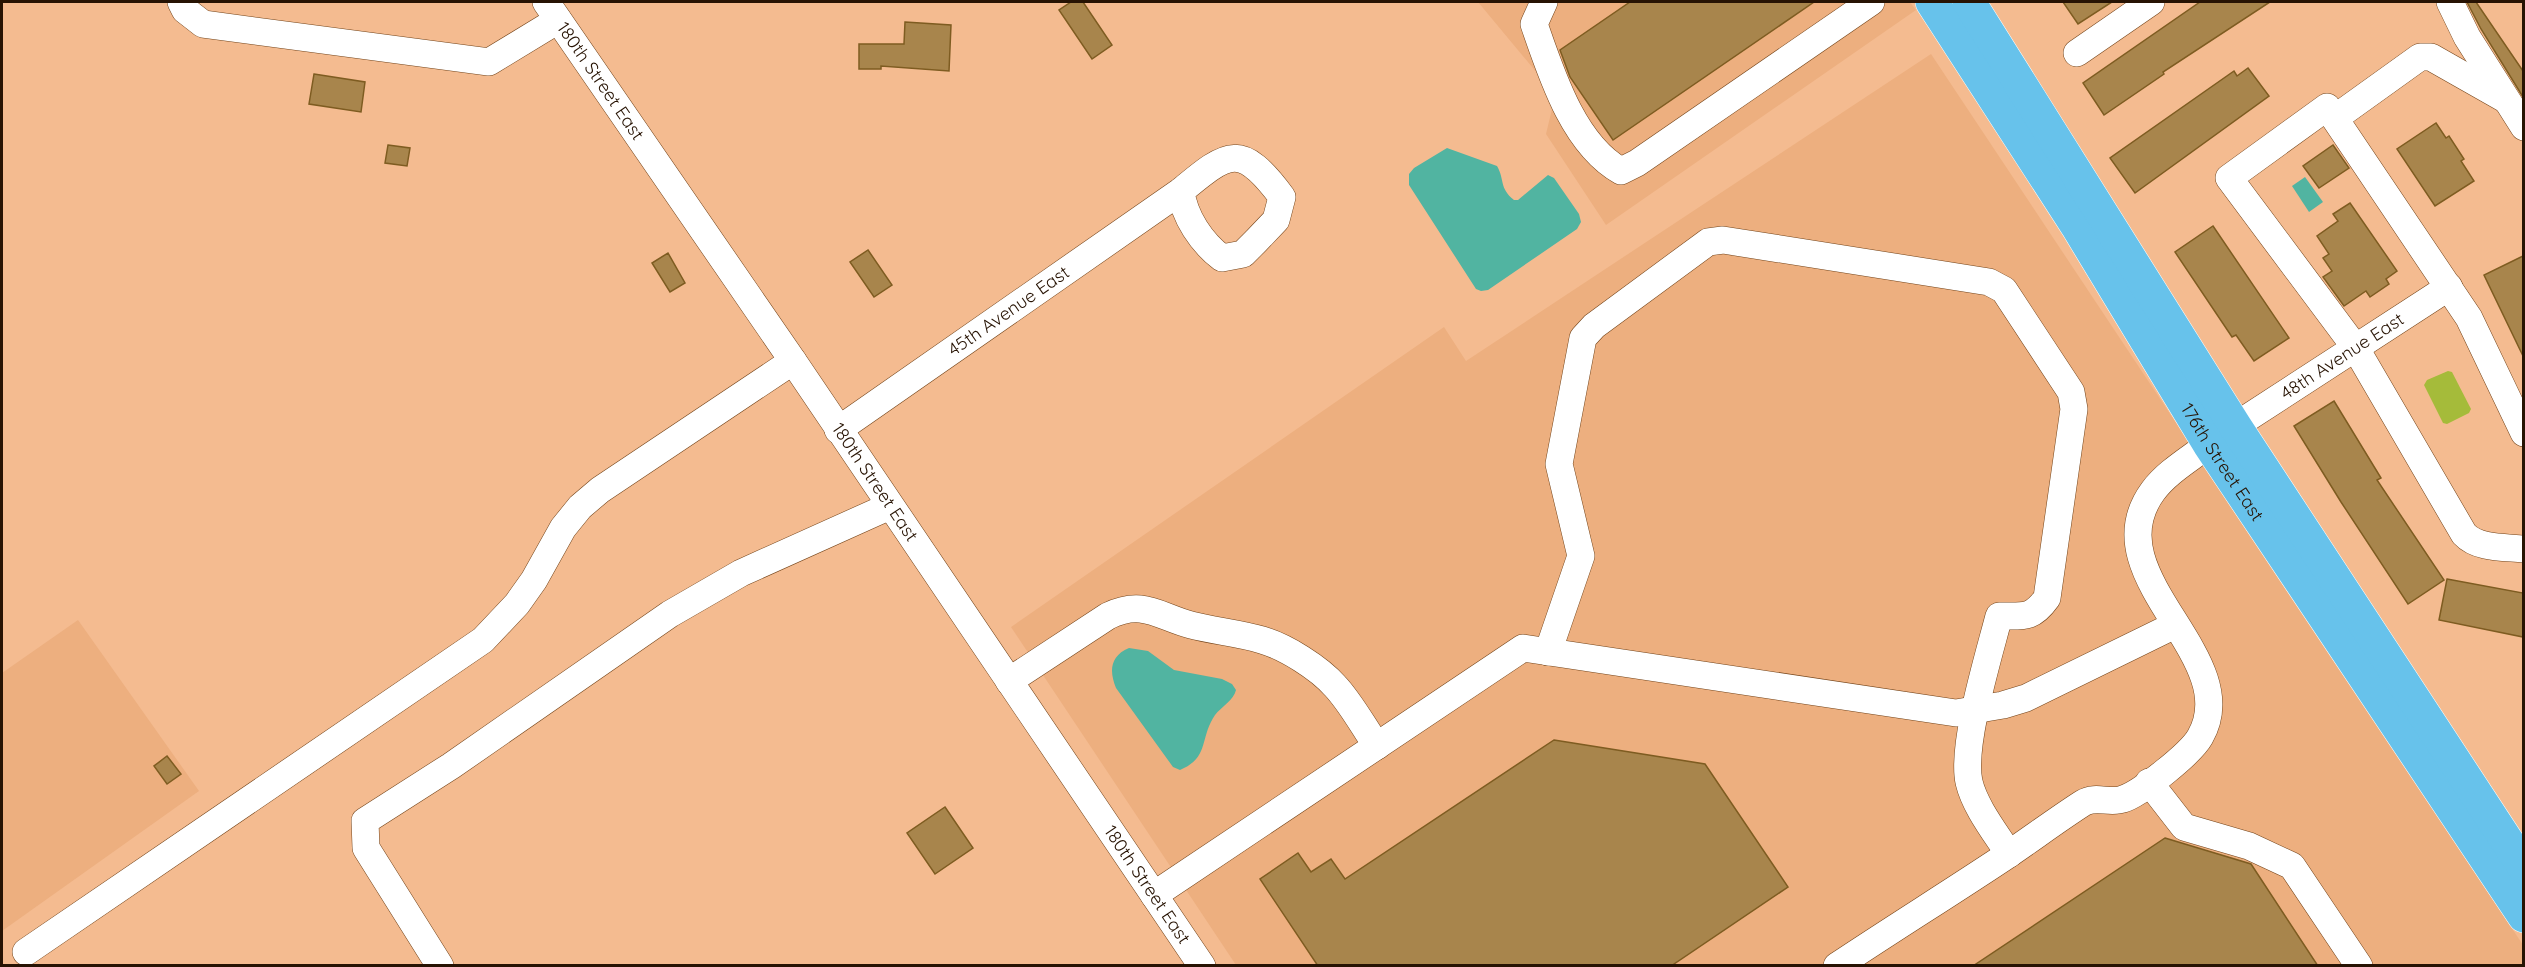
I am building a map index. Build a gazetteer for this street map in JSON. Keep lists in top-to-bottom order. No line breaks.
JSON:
{"streets":{"main road":["176th Street East"],"street":["180th Street East","45th Avenue East","48th Avenue East"]},"crossings":[["180th Street East","45th Avenue East"],["48th Avenue East","176th Street East"]]}
